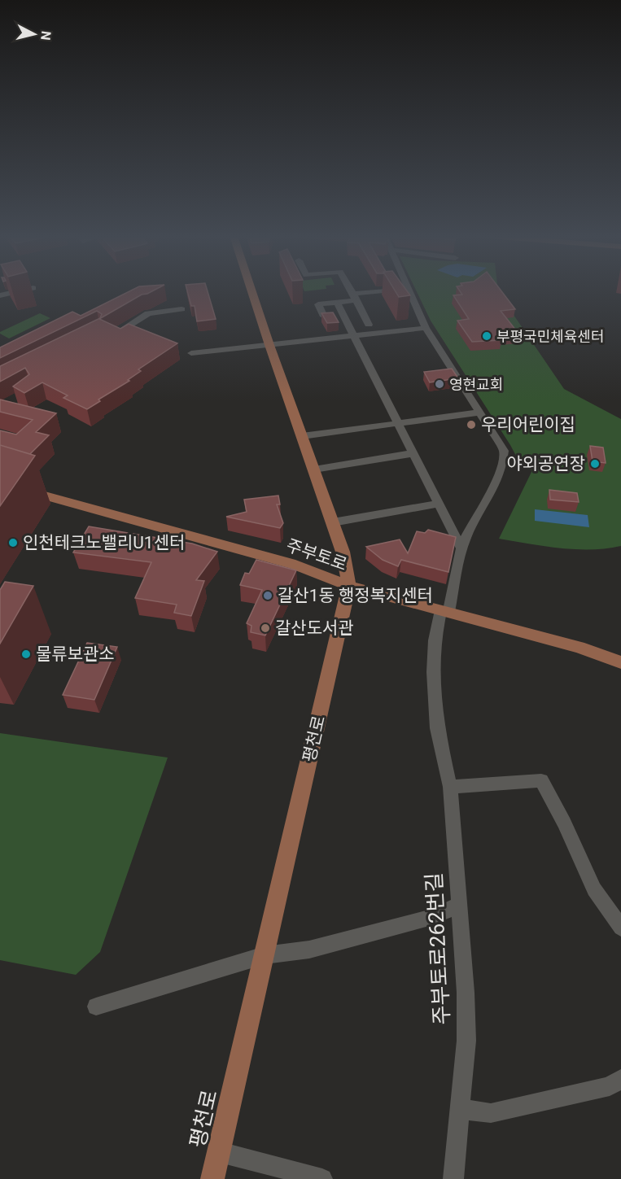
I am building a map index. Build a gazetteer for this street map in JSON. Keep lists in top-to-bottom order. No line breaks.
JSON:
{"streets":{"main road":["주부토로","평천로"],"street":["주부토로262번길"]},"crossings":[["주부토로","평천로"],["주부토로","주부토로262번길"]],"places":["부평국민체육센터","영현교회","우리어린이집","야외공연장","인천테크노밸리U1센터","갈산1동 행정복지센터","갈산도서관","물류보관소"],"north":"right"}
